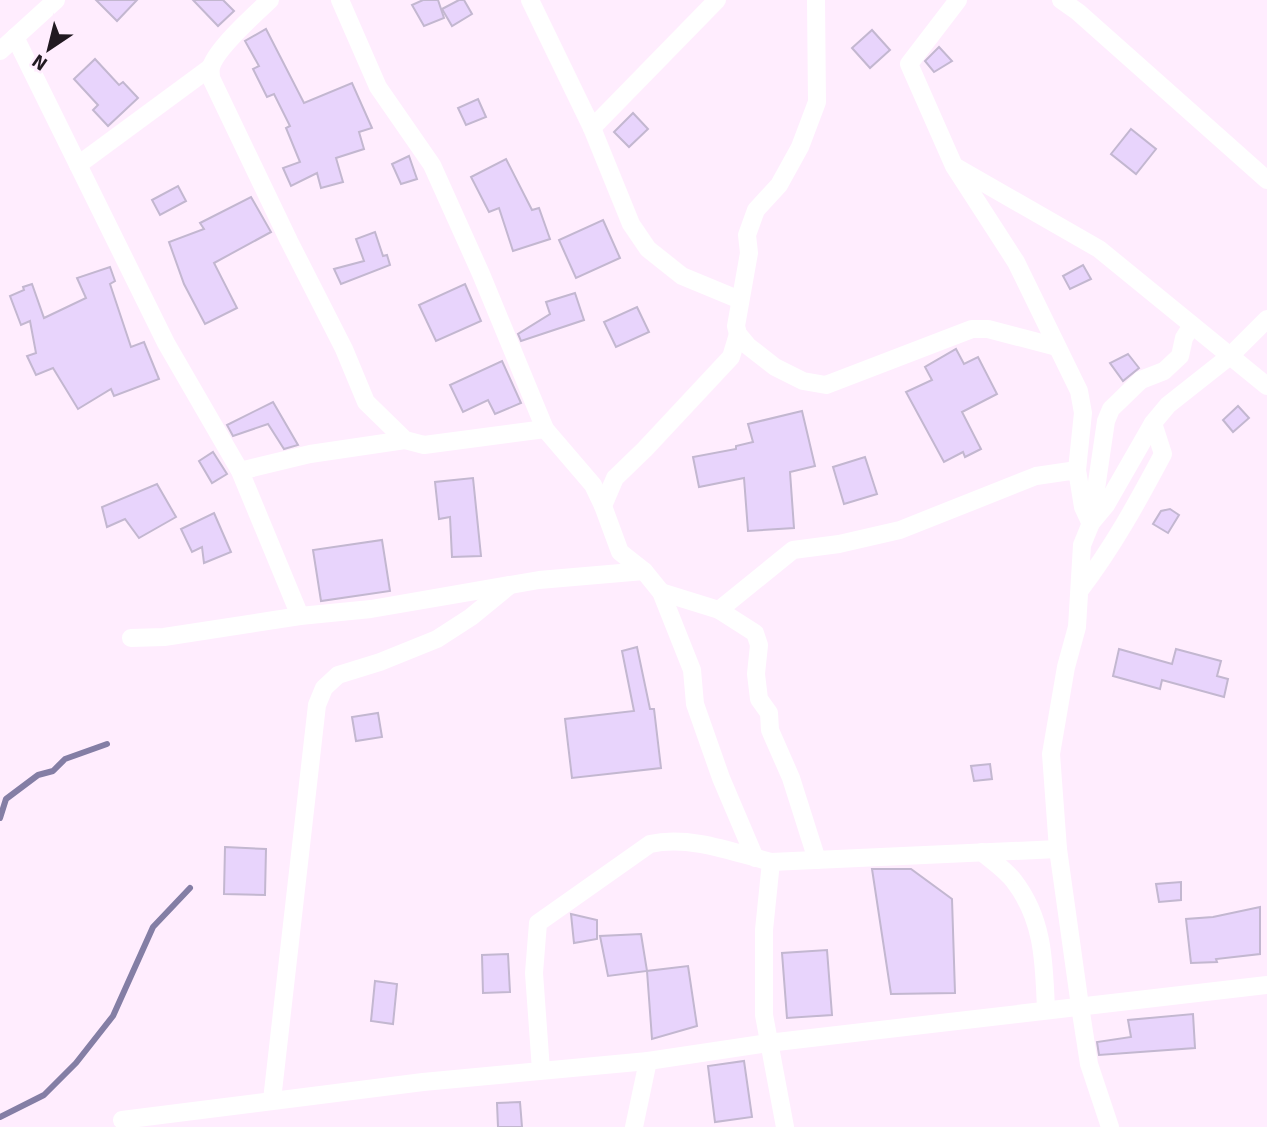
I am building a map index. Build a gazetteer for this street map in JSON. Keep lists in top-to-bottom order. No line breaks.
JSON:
{"north":"bottom left"}
